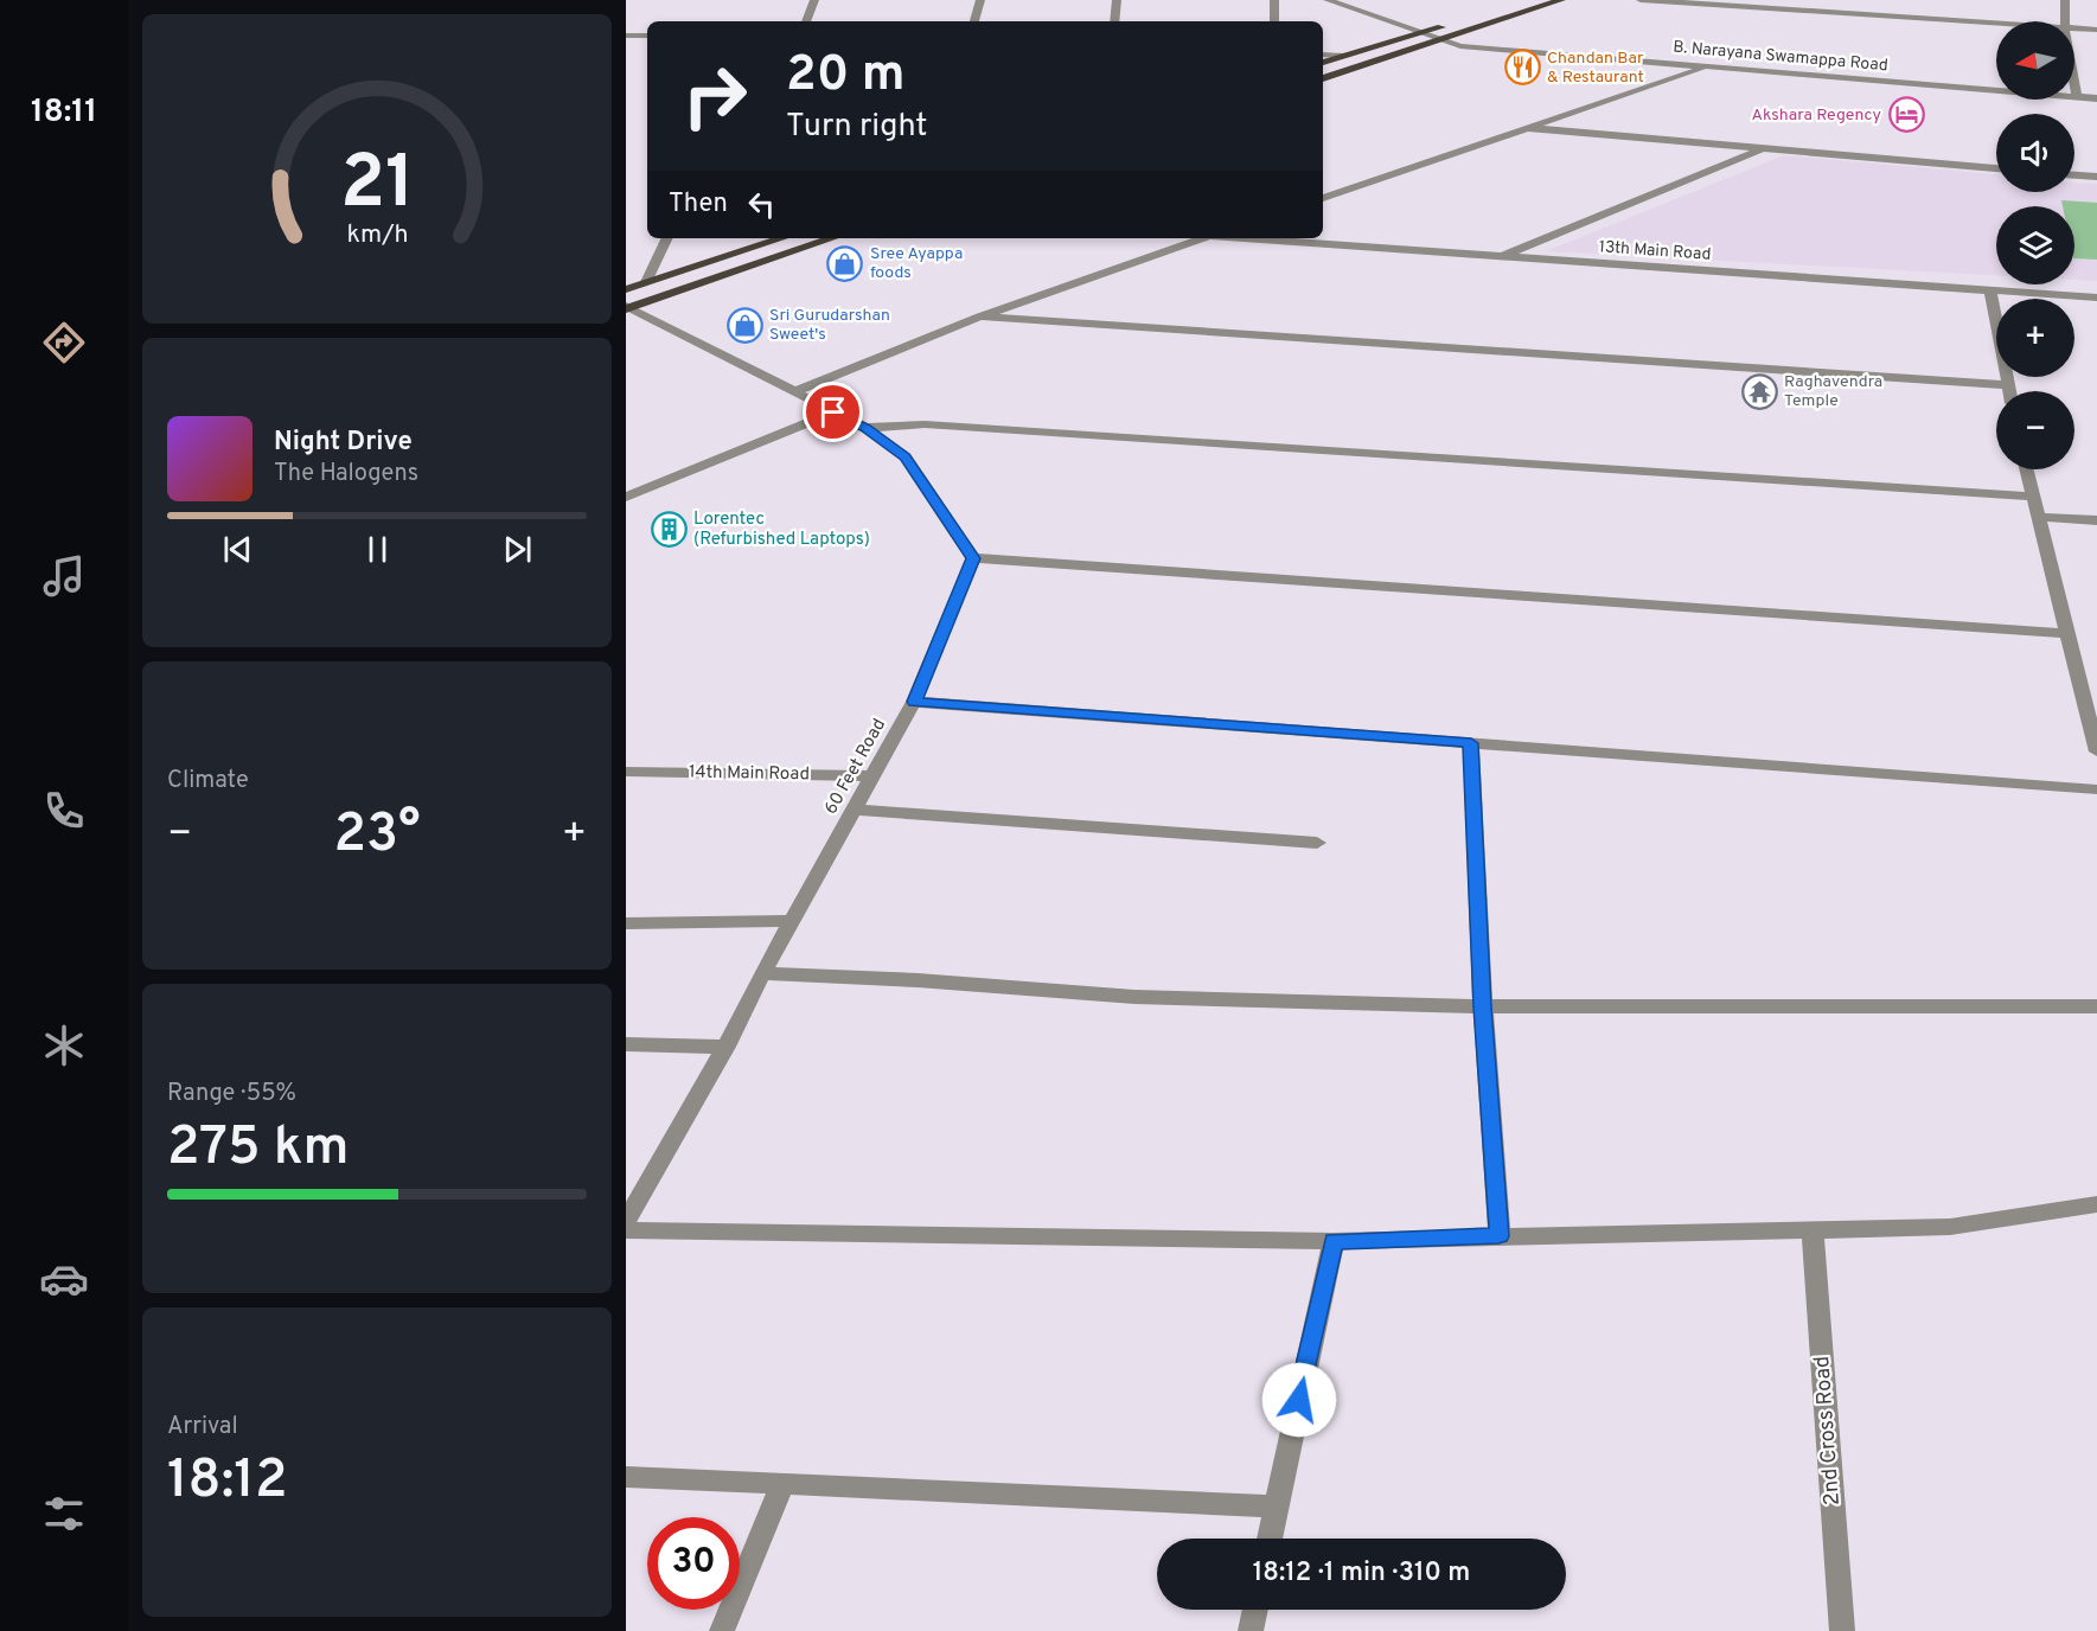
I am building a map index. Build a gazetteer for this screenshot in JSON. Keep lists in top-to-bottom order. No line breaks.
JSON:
{"streets":{"street":["B. Narayana Swamappa Road","13th Main Road","60 Feet Road","14th Main Road","2nd Cross Road"]},"crossings":[["60 Feet Road","14th Main Road"]],"places":{"restaurant":["Chandan Bar & Restaurant"],"hotel":["Akshara Regency"],"shop":["Sree Ayappa foods","Sri Gurudarshan Sweet's"],"temple":["Raghavendra Temple"],"building":["Lorentec (Refurbished Laptops)"]},"north":"left","page":{"tabs":"18:11","map_buttons":["+","−"],"turn":["20 m","Turn right"],"then":"Then","song":["Night Drive","The Halogens"],"tile":["Climate",["Range · 55%","275 km"],["Arrival","18:12"]],"heat":["−","23°","+"],"limit":"30","trip":"18:12 · 1 min · 310 m","gauge":["21","km/h"]}}
